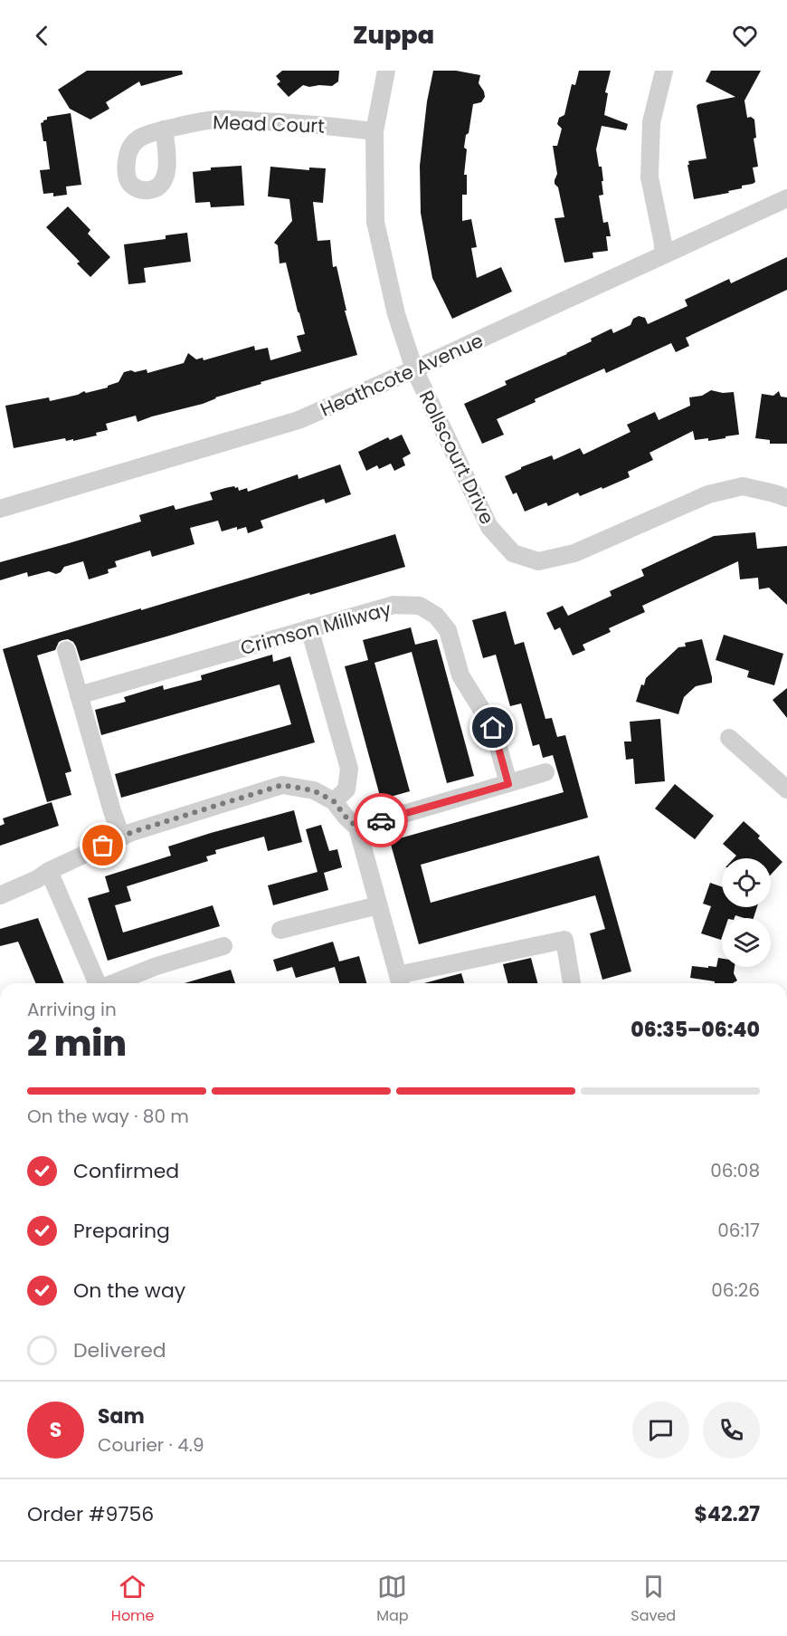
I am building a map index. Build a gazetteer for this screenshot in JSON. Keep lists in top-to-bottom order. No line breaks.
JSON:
{"streets":{"street":["Mead Court","Heathcote Avenue","Rollscourt Drive","Crimson Millway"]},"crossings":[["Mead Court","Rollscourt Drive"],["Heathcote Avenue","Rollscourt Drive"]],"page":{"header":"Zuppa","heading":["2 min","Arriving in","06:35–06:40"],"panel":["Sam","Courier · 4.9","Order #9756","$42.27"],"bar":"On the way · 80 m","list":[["Confirmed","06:08"],["Preparing","06:17"],["On the way","06:26"],"Delivered"],"round":"S","tabs":["Home","Map","Saved"]}}
